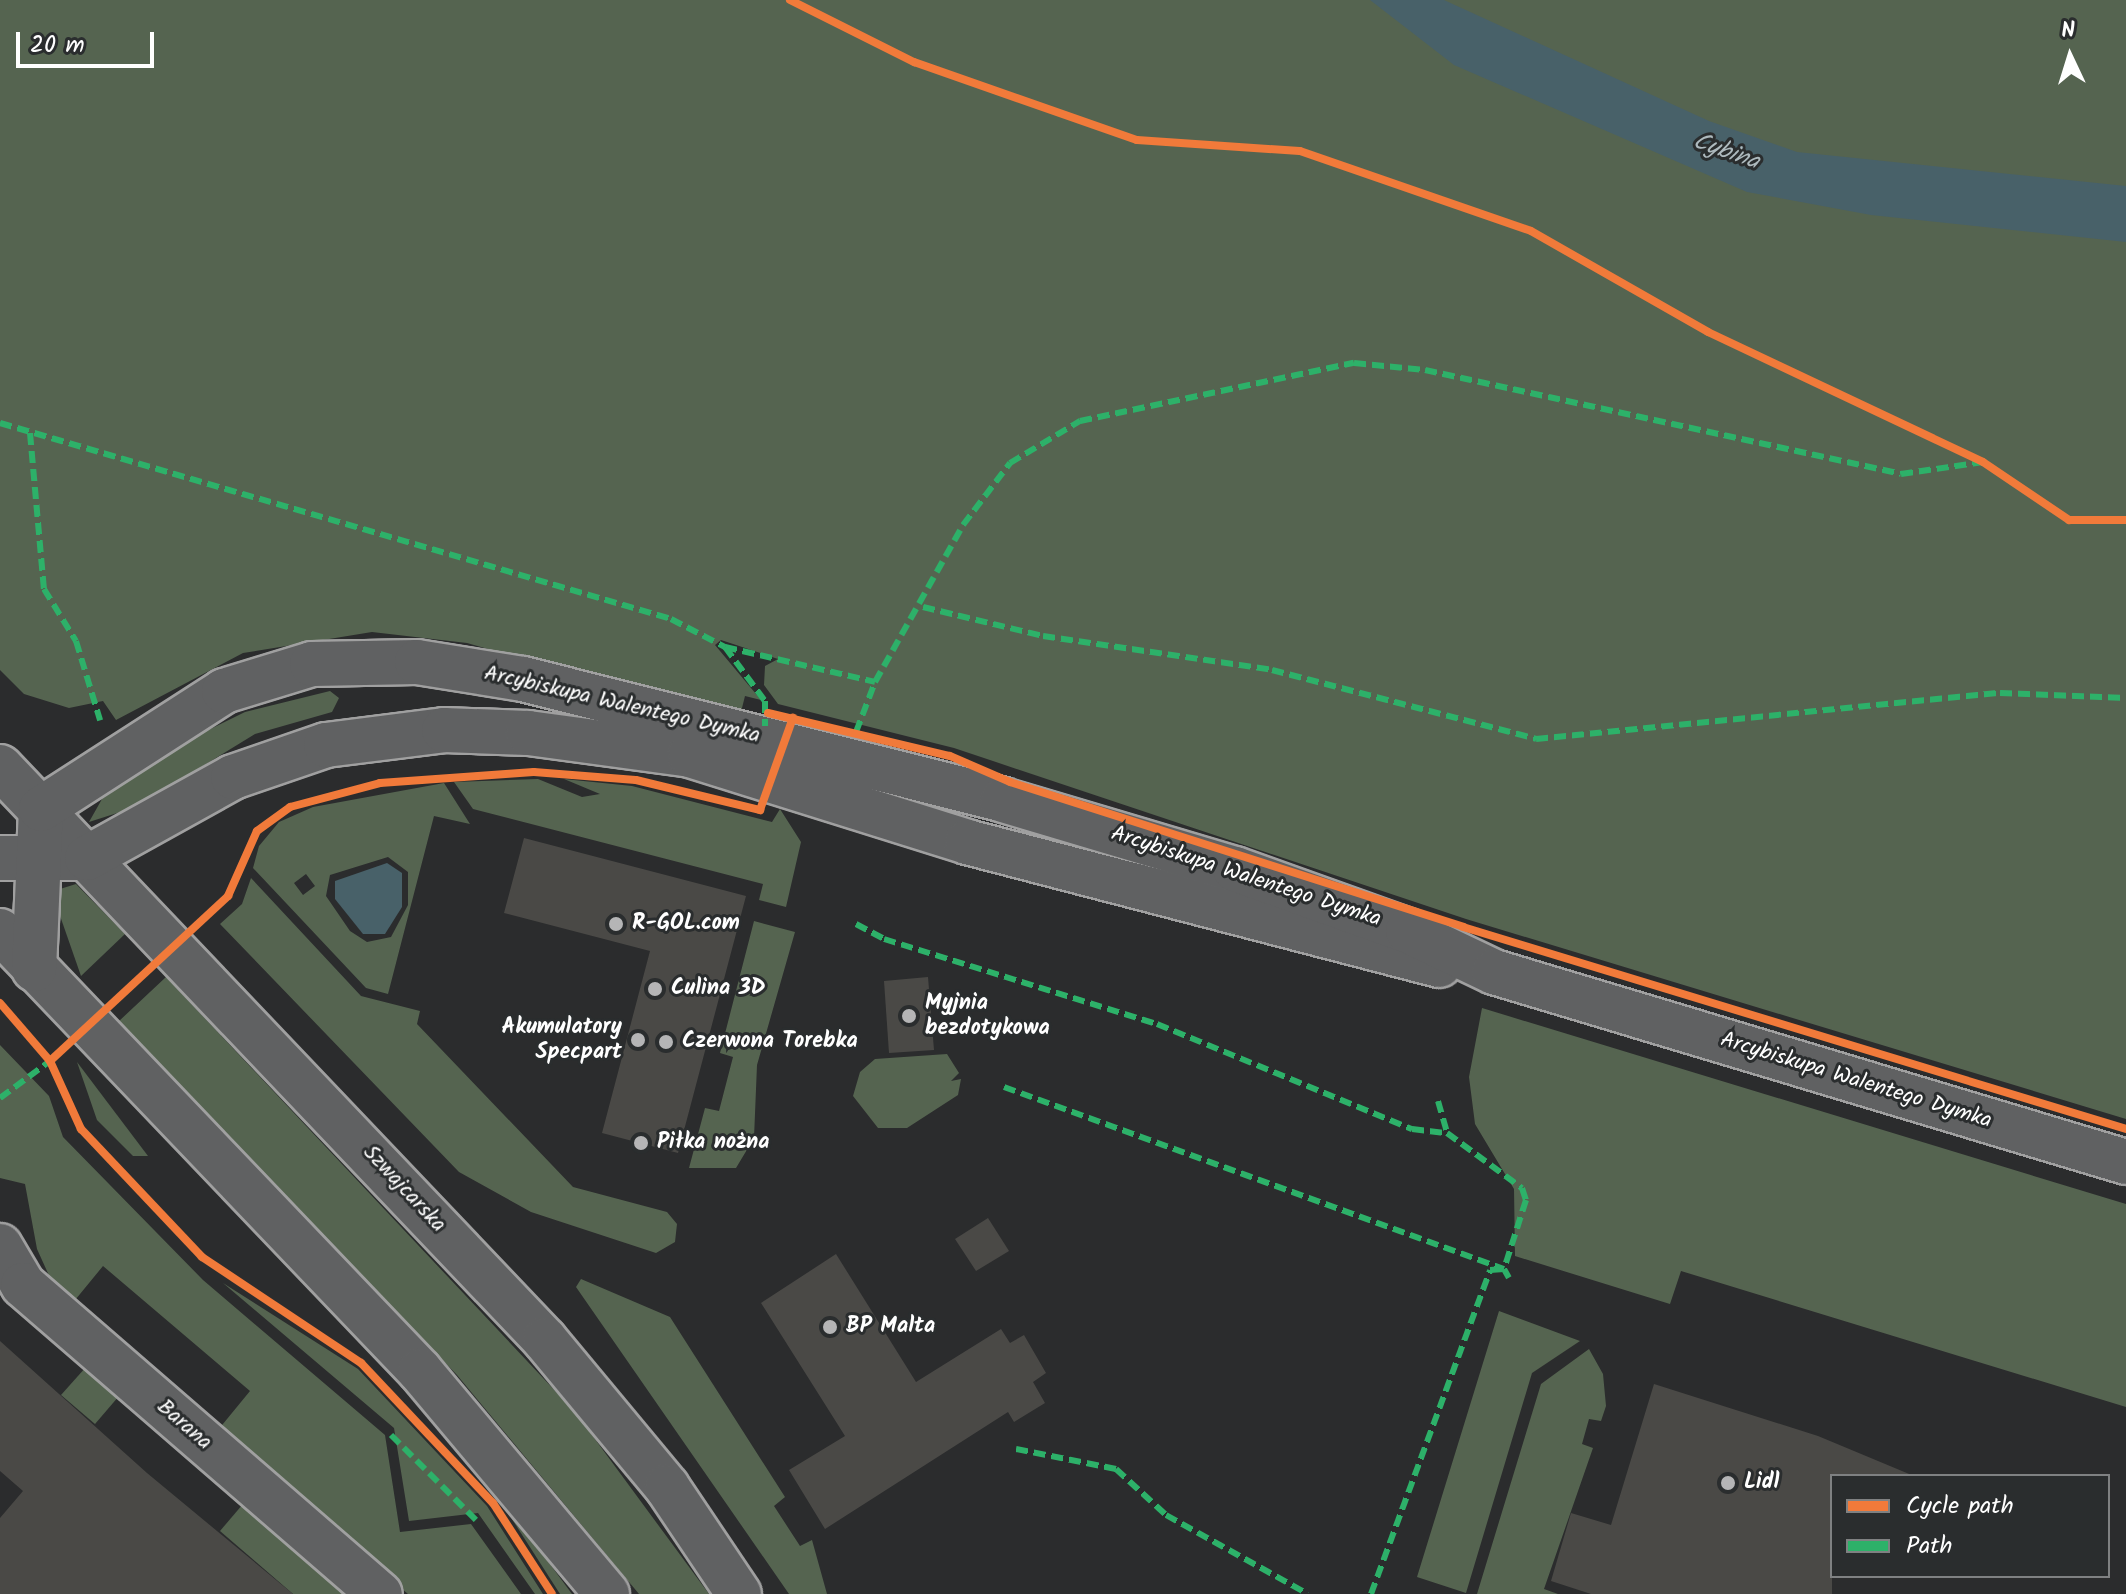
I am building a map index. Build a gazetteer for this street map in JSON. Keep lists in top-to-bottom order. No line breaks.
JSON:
{"streets":{"street":["Arcybiskupa Walentego Dymka","Szwajcarska","Barana"]},"crossings":[["Arcybiskupa Walentego Dymka","Szwajcarska"]],"water":["Cybina"],"places":["R-GOL.com","Culina 3D","Myjnia bezdotykowa","Akumulatory Specpart","Czerwona Torebka","Piłka nożna","BP Malta","Lidl"],"legend":["Cycle path","Path"],"scale_bar":"20 m","north":"top"}
